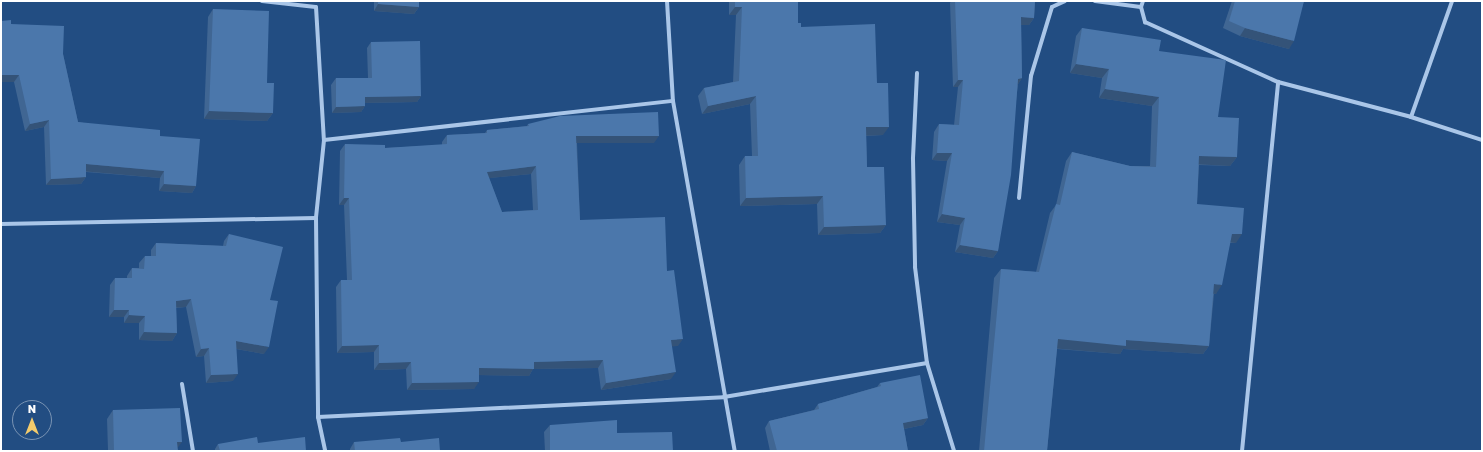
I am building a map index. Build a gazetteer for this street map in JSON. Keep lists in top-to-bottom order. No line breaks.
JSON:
{"north":"top"}
